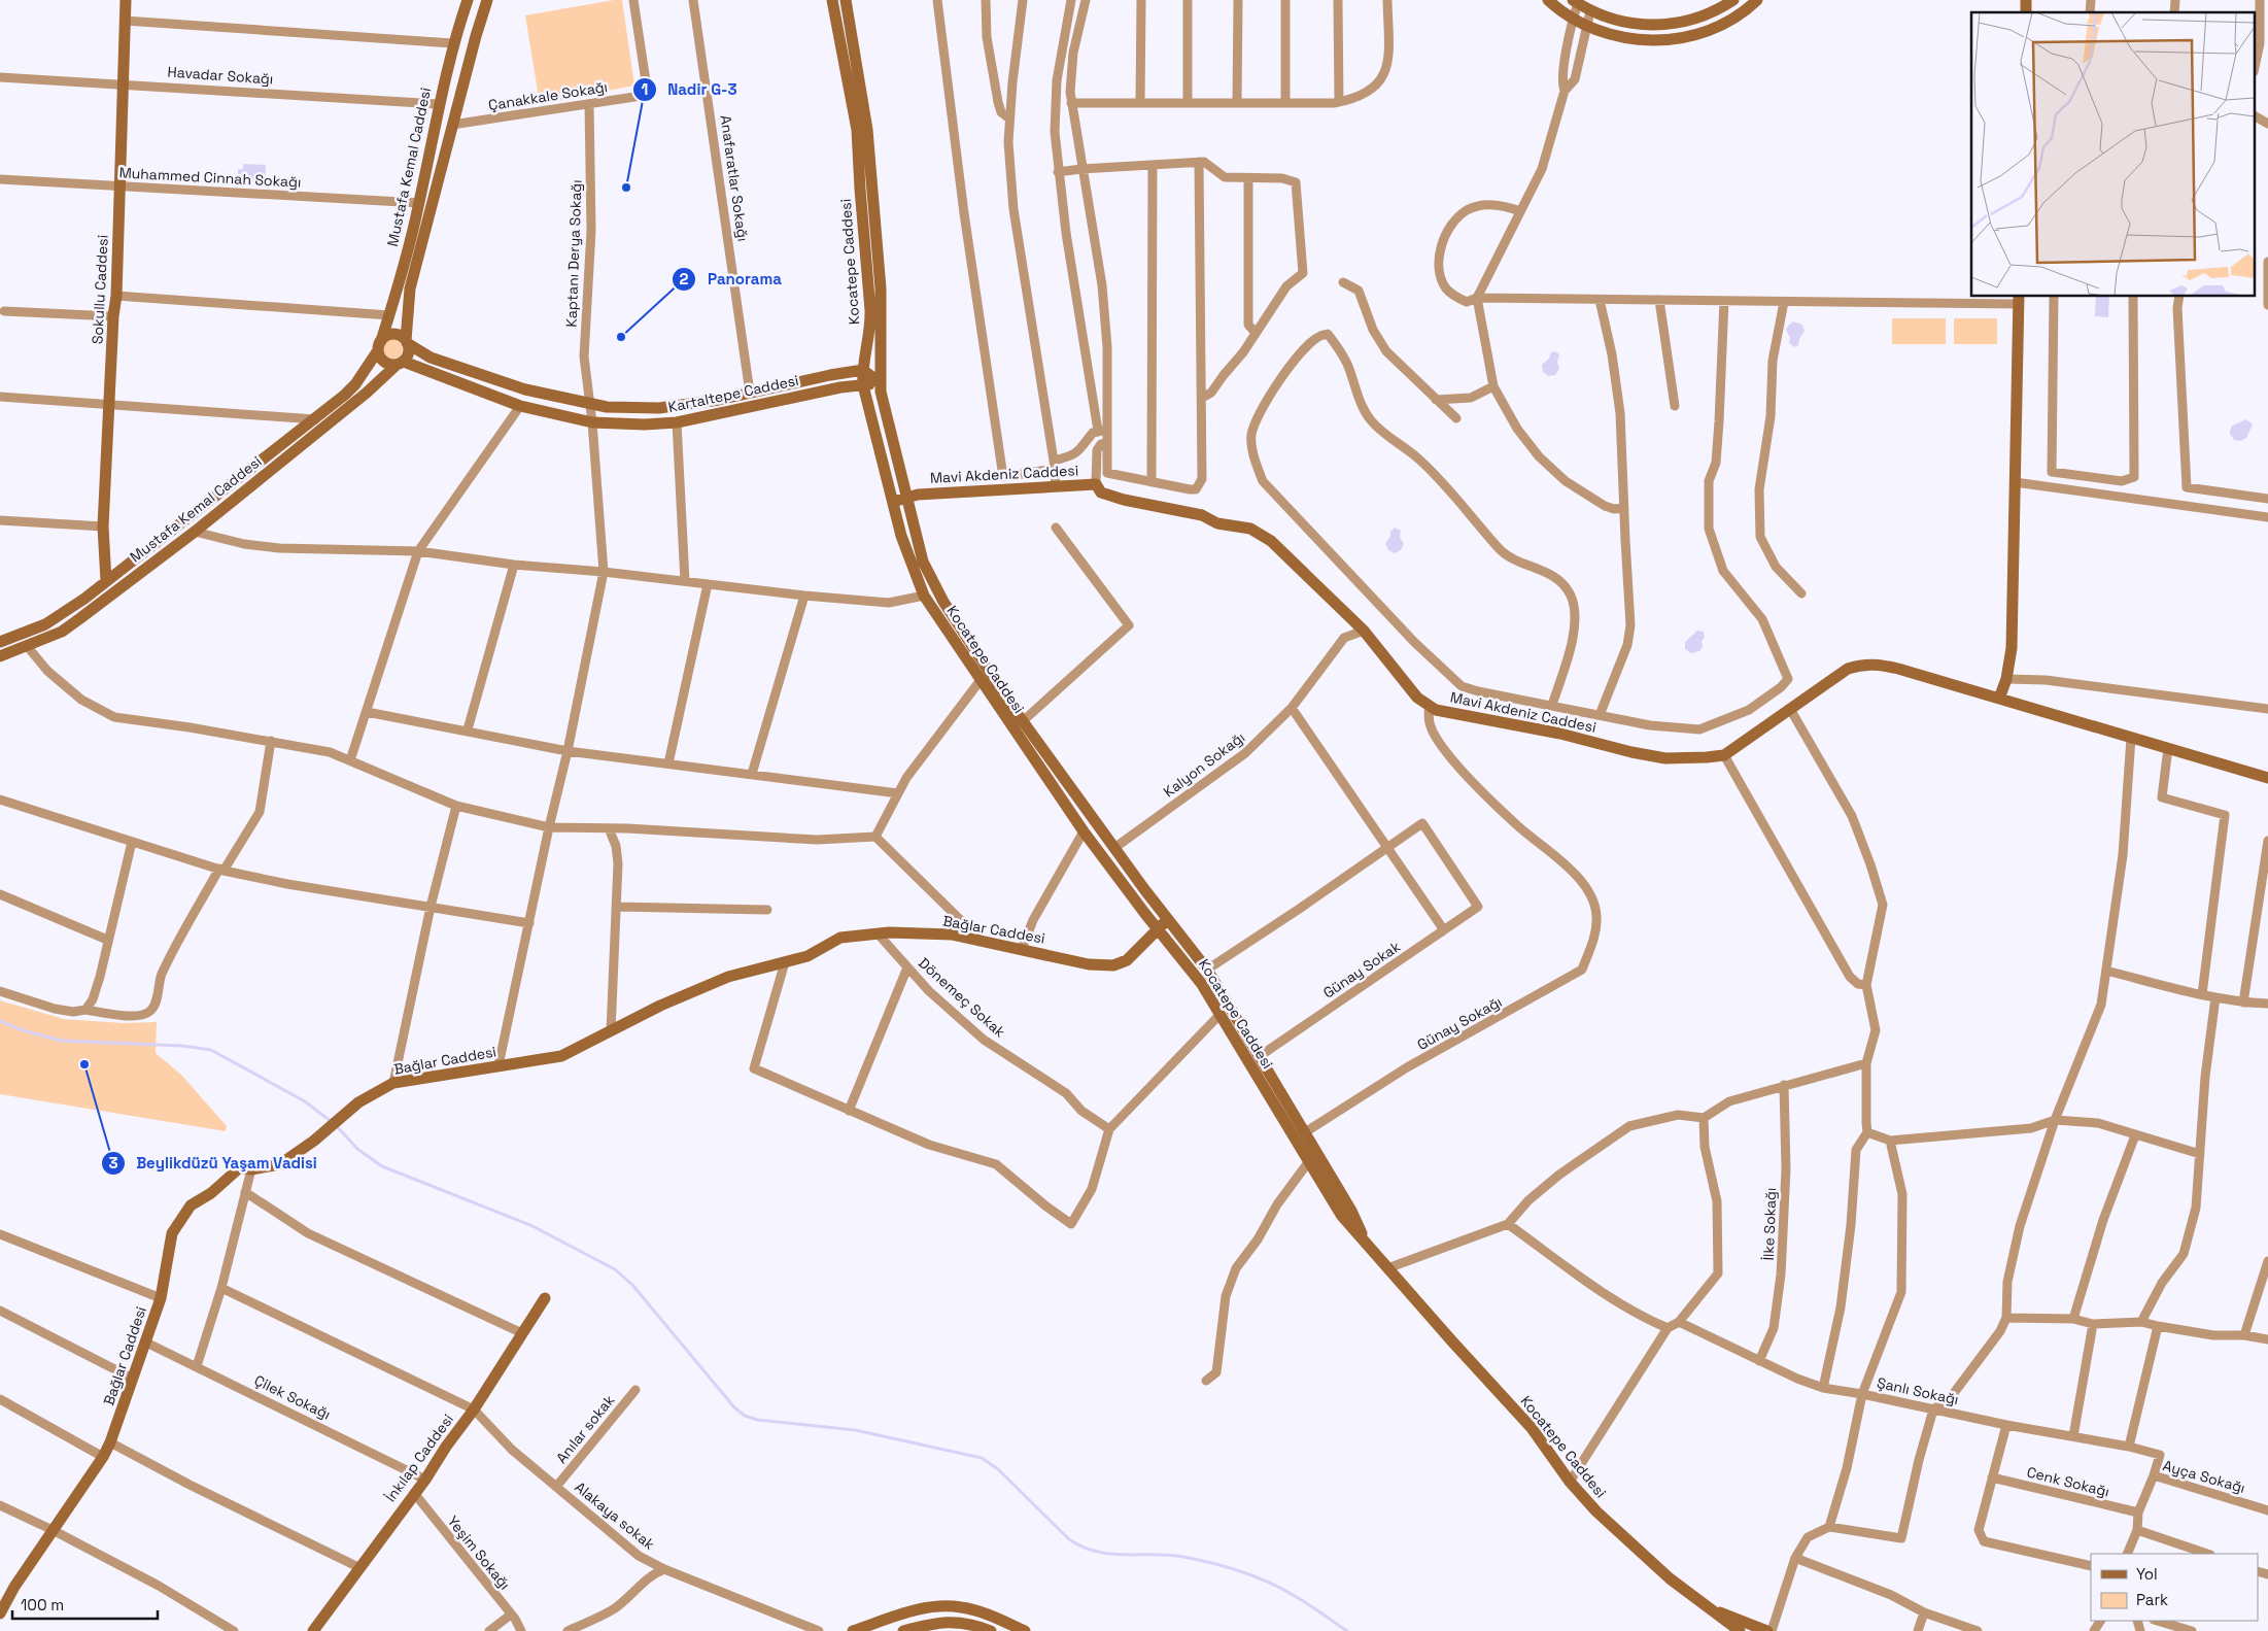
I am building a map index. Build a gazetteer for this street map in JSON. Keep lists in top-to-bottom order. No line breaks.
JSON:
{"streets":{"main road":["Mustafa Kemal Caddesi","Kocatepe Caddesi","Sokullu Caddesi","Kartaltepe Caddesi","Mavi Akdeniz Caddesi","Bağlar Caddesi","İnkılap Caddesi"],"street":["Havadar Sokağı","Çanakkale Sokağı","Muhammed Cinnah Sokağı","Anafaratlar Sokağı","Kaptanı Derya Sokağı","Kalyon Sokağı","Günay Sokak","Dönemeç Sokak","Günay Sokağı","İlke Sokağı","Şanlı Sokağı","Çilek Sokağı","Anılar sokak","Ayça Sokağı","Cenk Sokağı","Alakaya sokak","Yeşim Sokağı"]},"crossings":[["Havadar Sokağı","Mustafa Kemal Caddesi"],["Havadar Sokağı","Sokullu Caddesi"],["Çanakkale Sokağı","Mustafa Kemal Caddesi"],["Çanakkale Sokağı","Kaptanı Derya Sokağı"],["Mustafa Kemal Caddesi","Muhammed Cinnah Sokağı"],["Mustafa Kemal Caddesi","Sokullu Caddesi"],["Mustafa Kemal Caddesi","Kartaltepe Caddesi"],["Muhammed Cinnah Sokağı","Sokullu Caddesi"],["Anafaratlar Sokağı","Kartaltepe Caddesi"],["Kaptanı Derya Sokağı","Kartaltepe Caddesi"],["Kaptanı Derya Sokağı","Bağlar Caddesi"],["Kocatepe Caddesi","Kartaltepe Caddesi"],["Kocatepe Caddesi","Mavi Akdeniz Caddesi"],["Kocatepe Caddesi","Kalyon Sokağı"],["Kocatepe Caddesi","Bağlar Caddesi"],["Kocatepe Caddesi","Günay Sokak"],["Kocatepe Caddesi","Günay Sokağı"],["Mavi Akdeniz Caddesi","Kalyon Sokağı"],["Mavi Akdeniz Caddesi","Günay Sokağı"],["Bağlar Caddesi","Dönemeç Sokak"],["Bağlar Caddesi","Çilek Sokağı"],["İlke Sokağı","Şanlı Sokağı"],["Şanlı Sokağı","Ayça Sokağı"],["Çilek Sokağı","İnkılap Caddesi"],["Anılar sokak","Alakaya sokak"],["İnkılap Caddesi","Alakaya sokak"],["İnkılap Caddesi","Yeşim Sokağı"],["Ayça Sokağı","Cenk Sokağı"]],"places":["Nadir G-3","Panorama","Beylikdüzü Yaşam Vadisi"],"legend":["Yol","Park"],"scale_bar":"100 m"}
